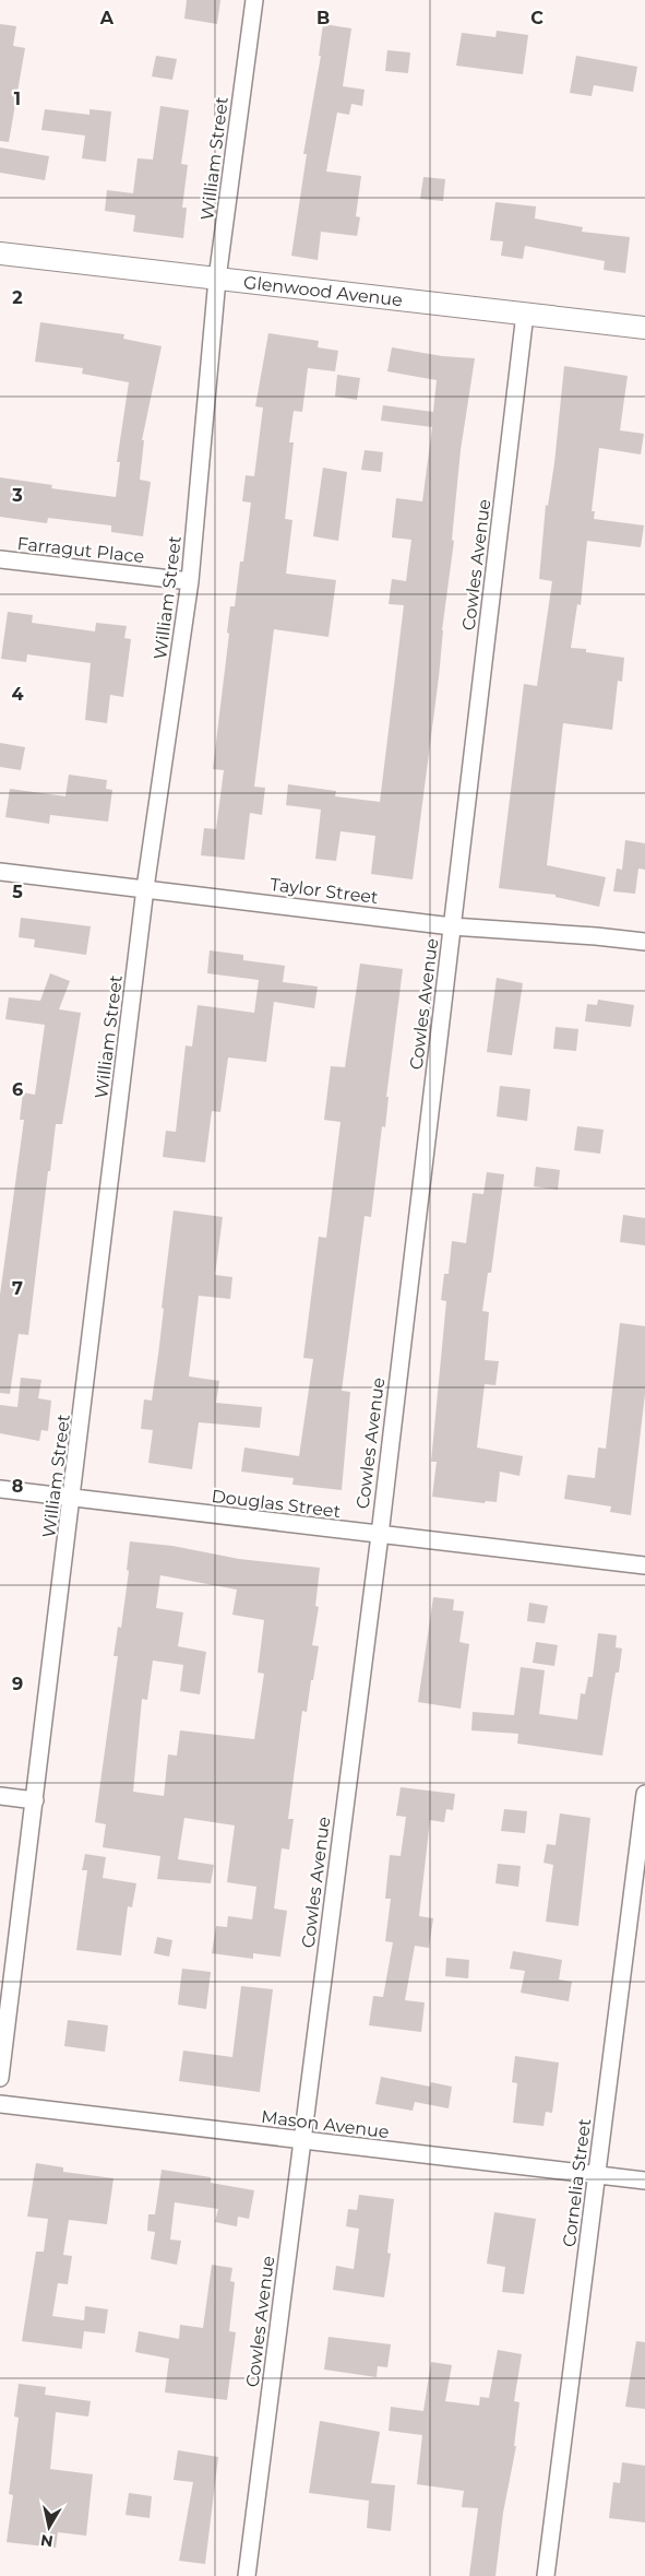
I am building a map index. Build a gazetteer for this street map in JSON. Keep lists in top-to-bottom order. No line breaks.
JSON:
{"streets":{"street":["William Street","Glenwood Avenue","Farragut Place","Cowles Avenue","Taylor Street","Douglas Street","Mason Avenue","Cornelia Street"]},"crossings":[["William Street","Glenwood Avenue"],["William Street","Farragut Place"],["William Street","Taylor Street"],["William Street","Douglas Street"],["Glenwood Avenue","Cowles Avenue"],["Cowles Avenue","Taylor Street"],["Cowles Avenue","Douglas Street"],["Cowles Avenue","Mason Avenue"],["Mason Avenue","Cornelia Street"]],"north":"bottom","grid":{"columns":["A","B","C"],"rows":["1","2","3","4","5","6","7","8","9"]}}
